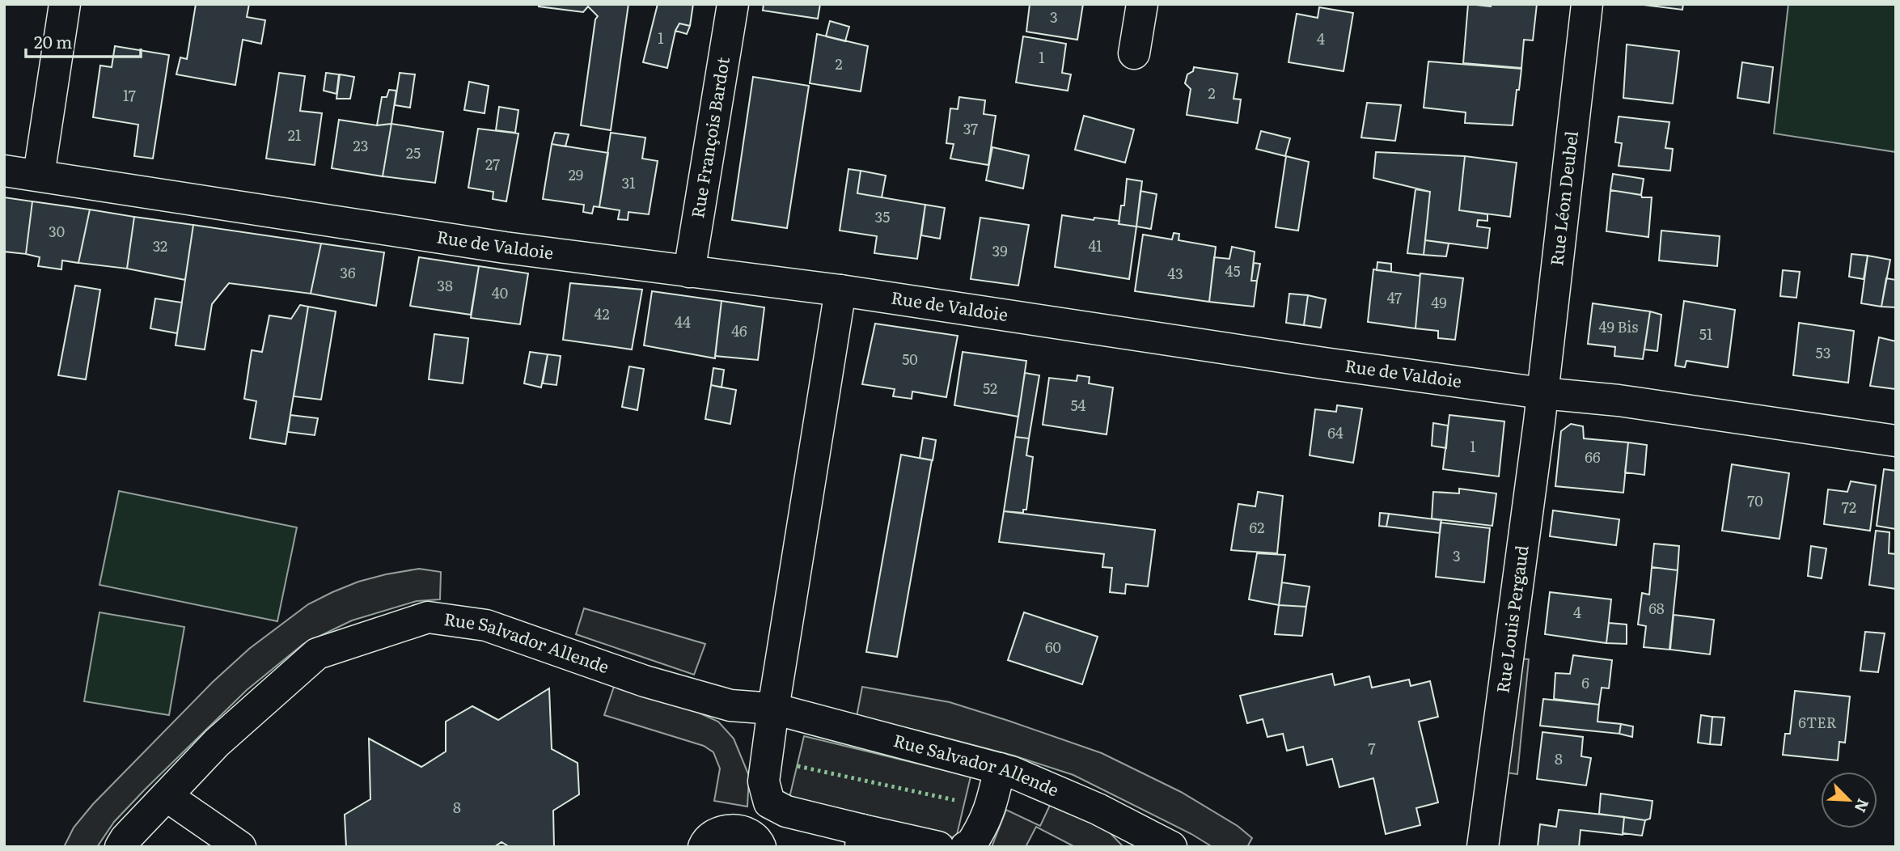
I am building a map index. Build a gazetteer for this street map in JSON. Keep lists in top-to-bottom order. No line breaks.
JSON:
{"streets":{"street":["Rue François Bardot","Rue Léon Deubel","Rue de Valdoie","Rue Louis Pergaud","Rue Salvador Allende"]},"crossings":[["Rue François Bardot","Rue de Valdoie"],["Rue Léon Deubel","Rue de Valdoie"],["Rue Léon Deubel","Rue Louis Pergaud"],["Rue de Valdoie","Rue Louis Pergaud"]],"house_numbers":["3","1","4","1","2","2","17","37","21","23","25","27","29","31","35","30","32","41","39","45","36","43","38","40","47","49","42","44","49 Bis","46","51","53","50","52","54","64","1","66","70","72","62","3","68","4","60","6","6TER","7","8","8"],"scale_bar":"20 m","north":"bottom right"}
